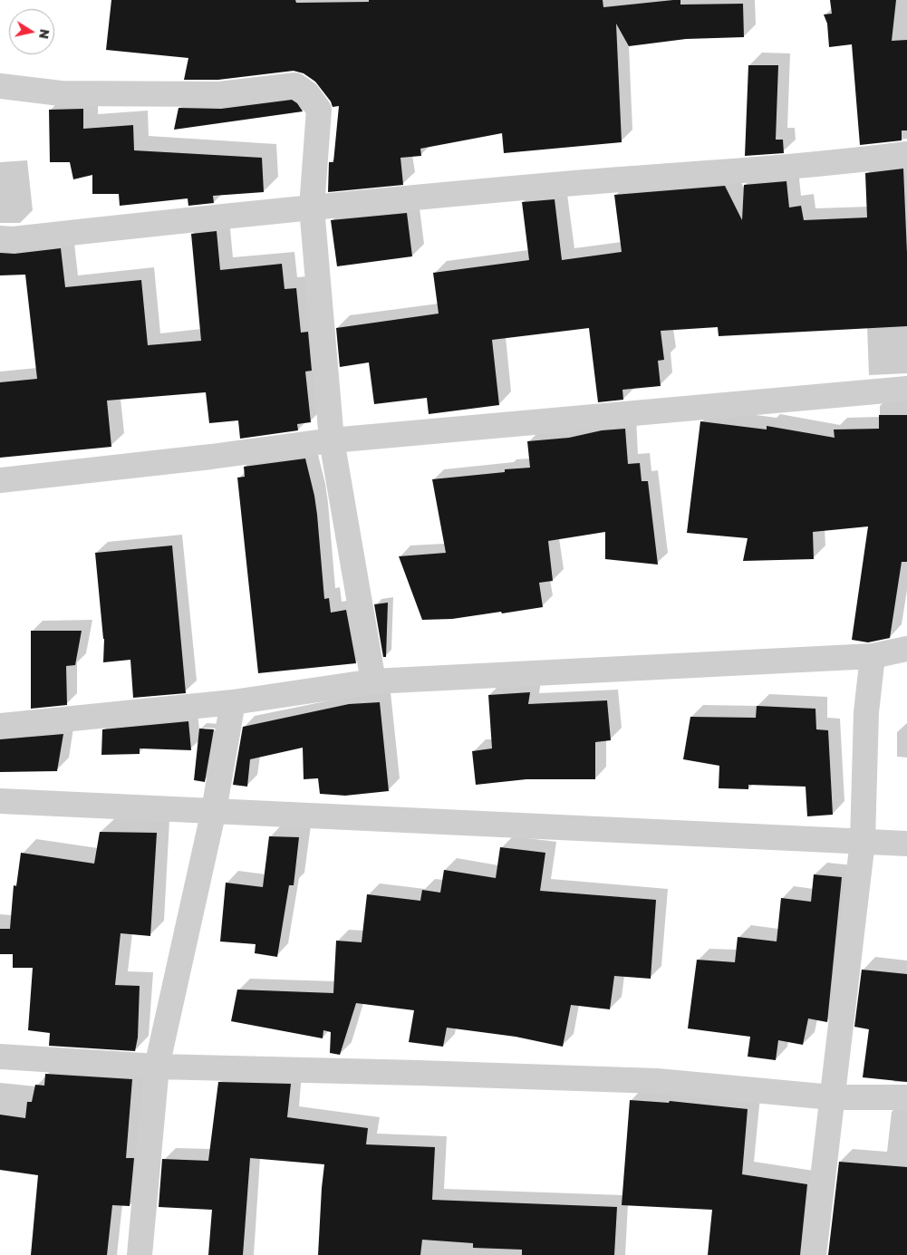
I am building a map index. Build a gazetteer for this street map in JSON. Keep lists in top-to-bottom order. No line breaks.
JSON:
{"north":"right"}
